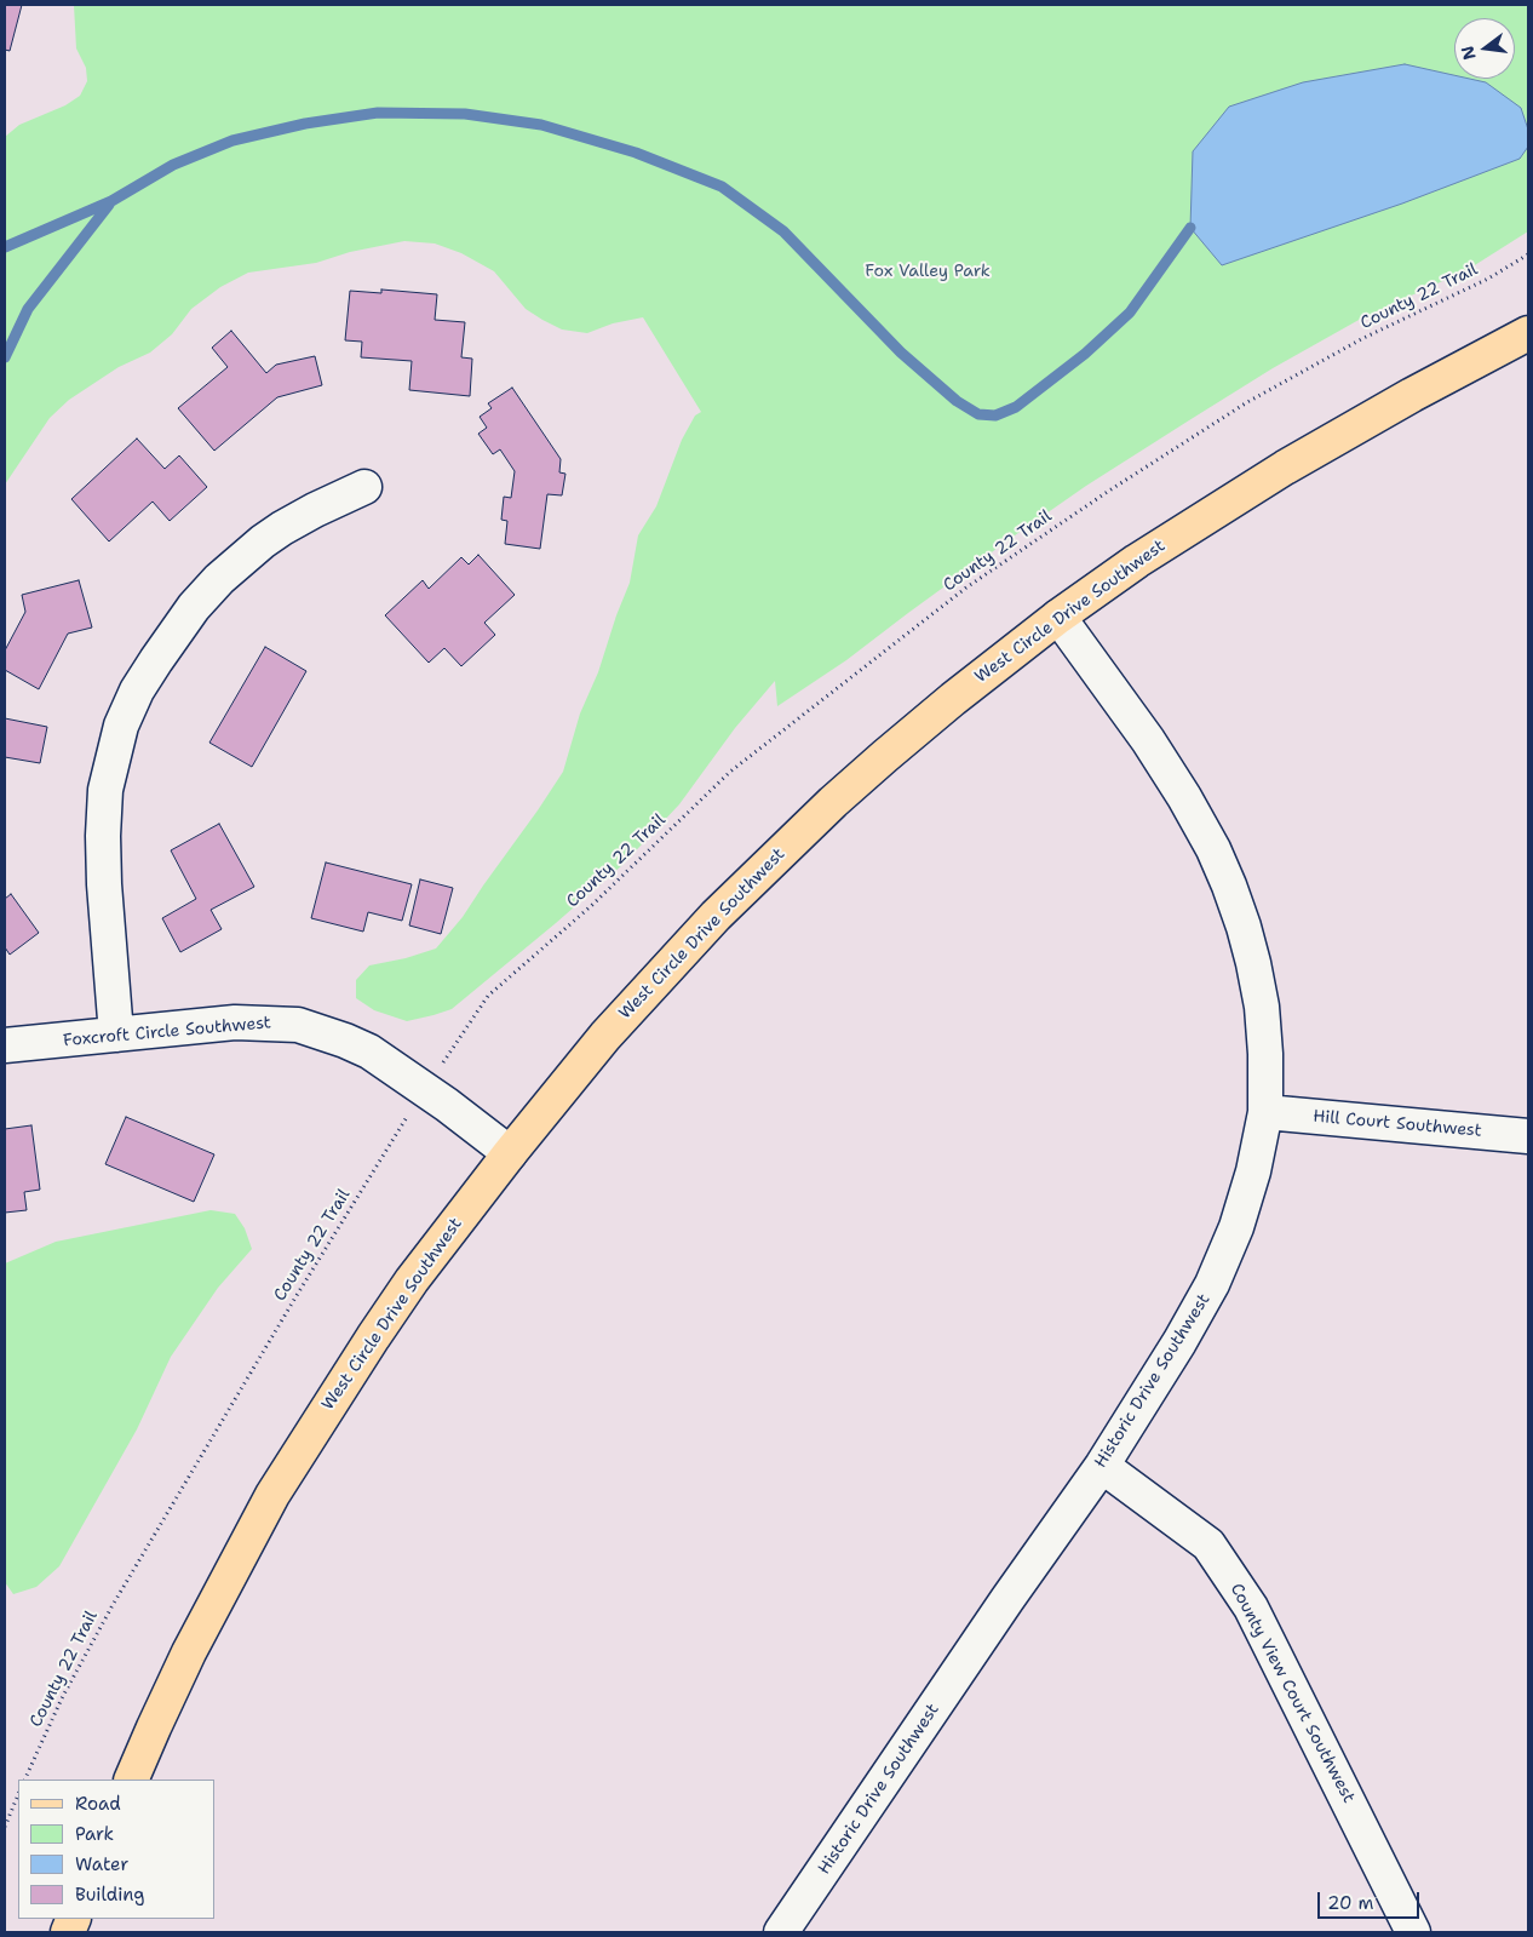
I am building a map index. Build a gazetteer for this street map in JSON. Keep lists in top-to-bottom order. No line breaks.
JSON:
{"streets":{"main road":["West Circle Drive Southwest"],"street":["Foxcroft Circle Southwest","Hill Court Southwest","Historic Drive Southwest","County View Court Southwest"],"path":["County 22 Trail"]},"crossings":[["County 22 Trail","Foxcroft Circle Southwest"],["West Circle Drive Southwest","Foxcroft Circle Southwest"],["West Circle Drive Southwest","Historic Drive Southwest"],["Hill Court Southwest","Historic Drive Southwest"],["Historic Drive Southwest","County View Court Southwest"]],"parks":["Fox Valley Park"],"legend":["Road","Park","Water","Building"],"scale_bar":"20 m","north":"left"}
